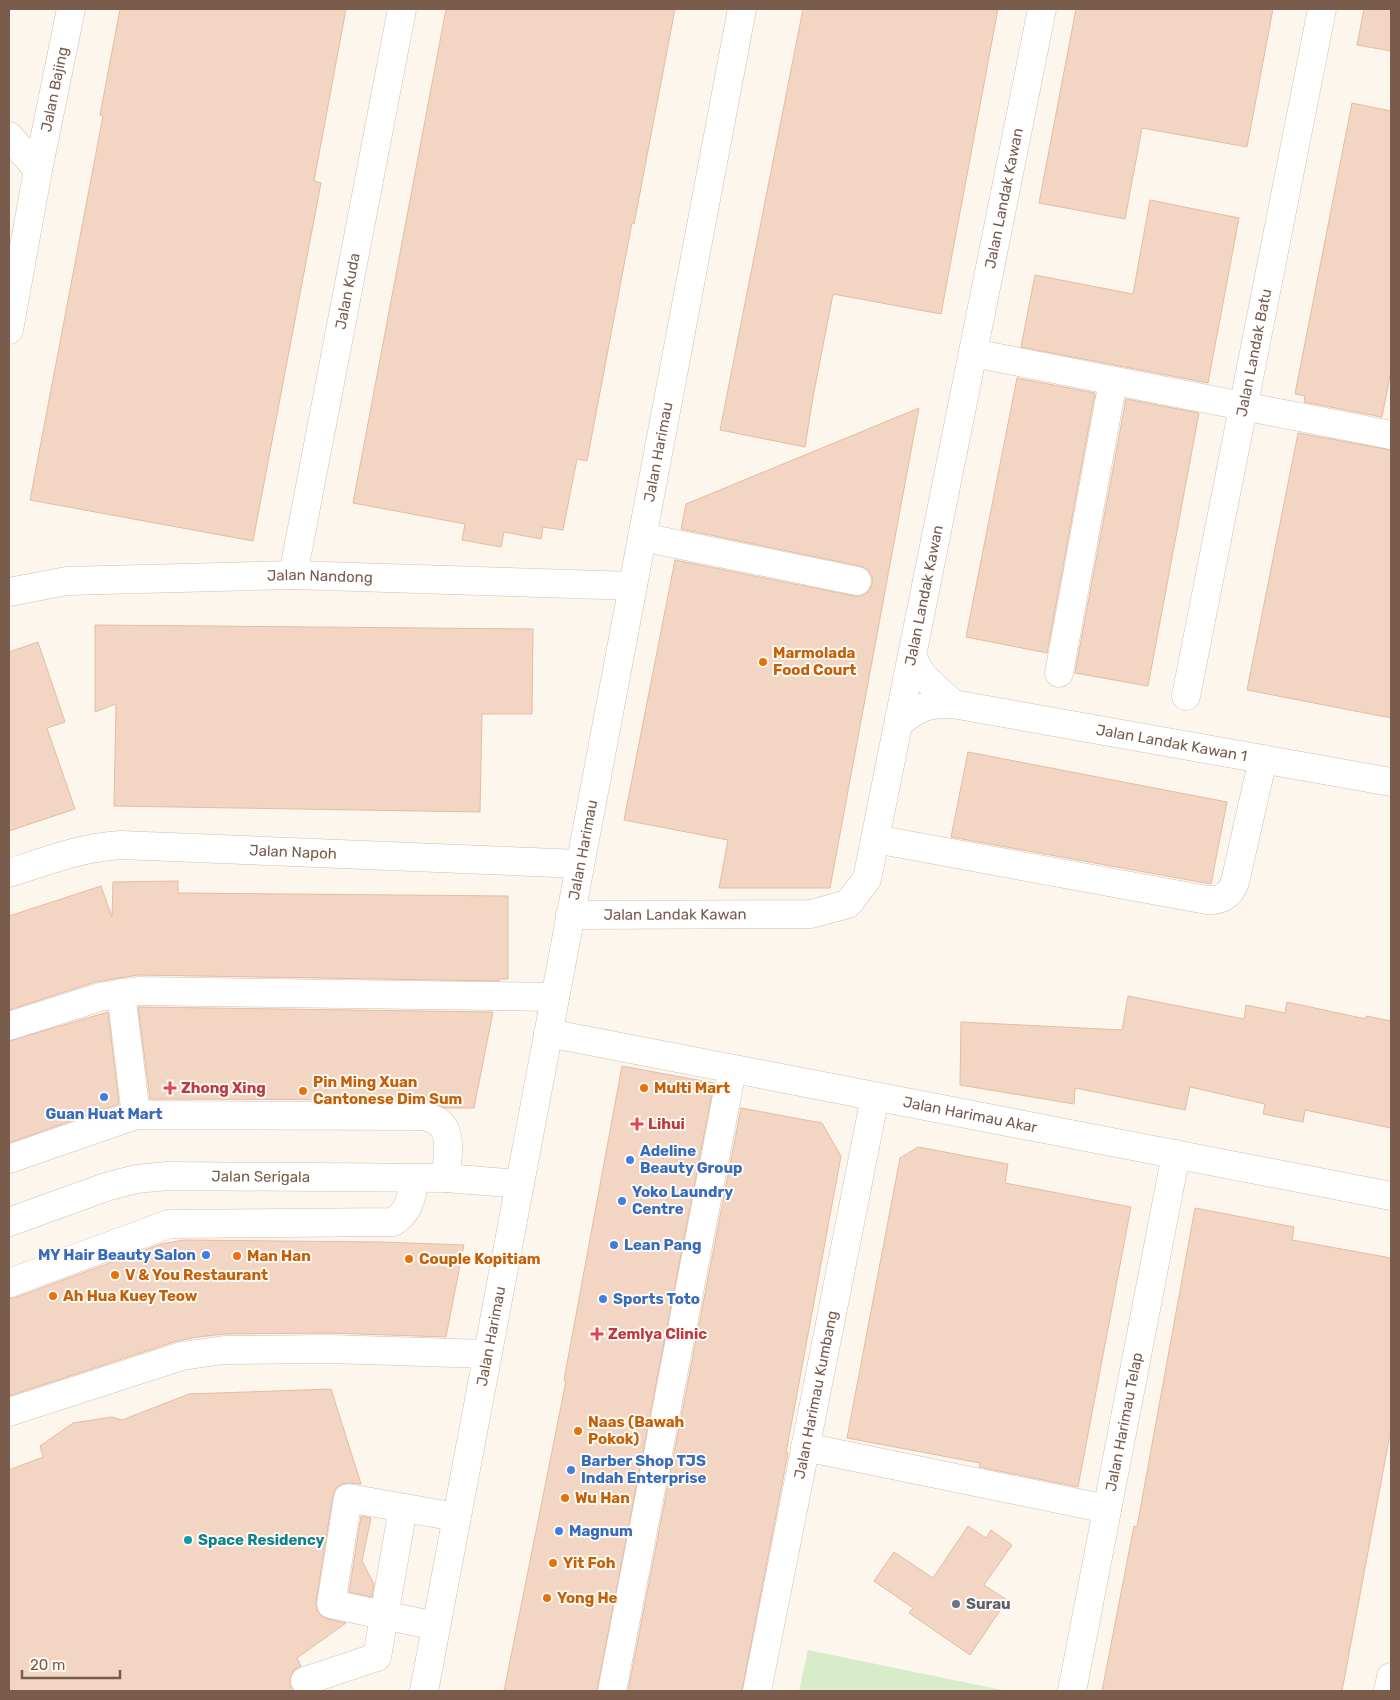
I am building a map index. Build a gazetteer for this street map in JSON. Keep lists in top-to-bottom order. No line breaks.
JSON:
{"streets":{"street":["Jalan Bajing","Jalan Landak Kawan","Jalan Kuda","Jalan Landak Batu","Jalan Harimau","Jalan Nandong","Jalan Landak Kawan 1","Jalan Napoh","Jalan Harimau Akar","Jalan Serigala","Jalan Harimau Kumbang","Jalan Harimau Telap"]},"crossings":[["Jalan Landak Kawan","Jalan Harimau"],["Jalan Landak Kawan","Jalan Landak Kawan 1"],["Jalan Kuda","Jalan Nandong"],["Jalan Harimau","Jalan Nandong"],["Jalan Harimau","Jalan Napoh"],["Jalan Harimau","Jalan Harimau Akar"],["Jalan Harimau","Jalan Serigala"],["Jalan Harimau Akar","Jalan Harimau Kumbang"],["Jalan Harimau Akar","Jalan Harimau Telap"]],"places":{"other":["Marmolada Food Court","Multi Mart","Pin Ming Xuan Cantonese Dim Sum","Guan Huat Mart","Adeline Beauty Group","Yoko Laundry Centre","Lean Pang","MY Hair Beauty Salon","Man Han","Couple Kopitiam","V & You Restaurant","Ah Hua Kuey Teow","Sports Toto","Naas (Bawah Pokok)","Barber Shop TJS Indah Enterprise","Wu Han","Magnum","Space Residency","Yit Foh","Yong He","Surau"],"health":["Zhong Xing","Lihui","Zemlya Clinic"]},"scale_bar":"20 m"}
